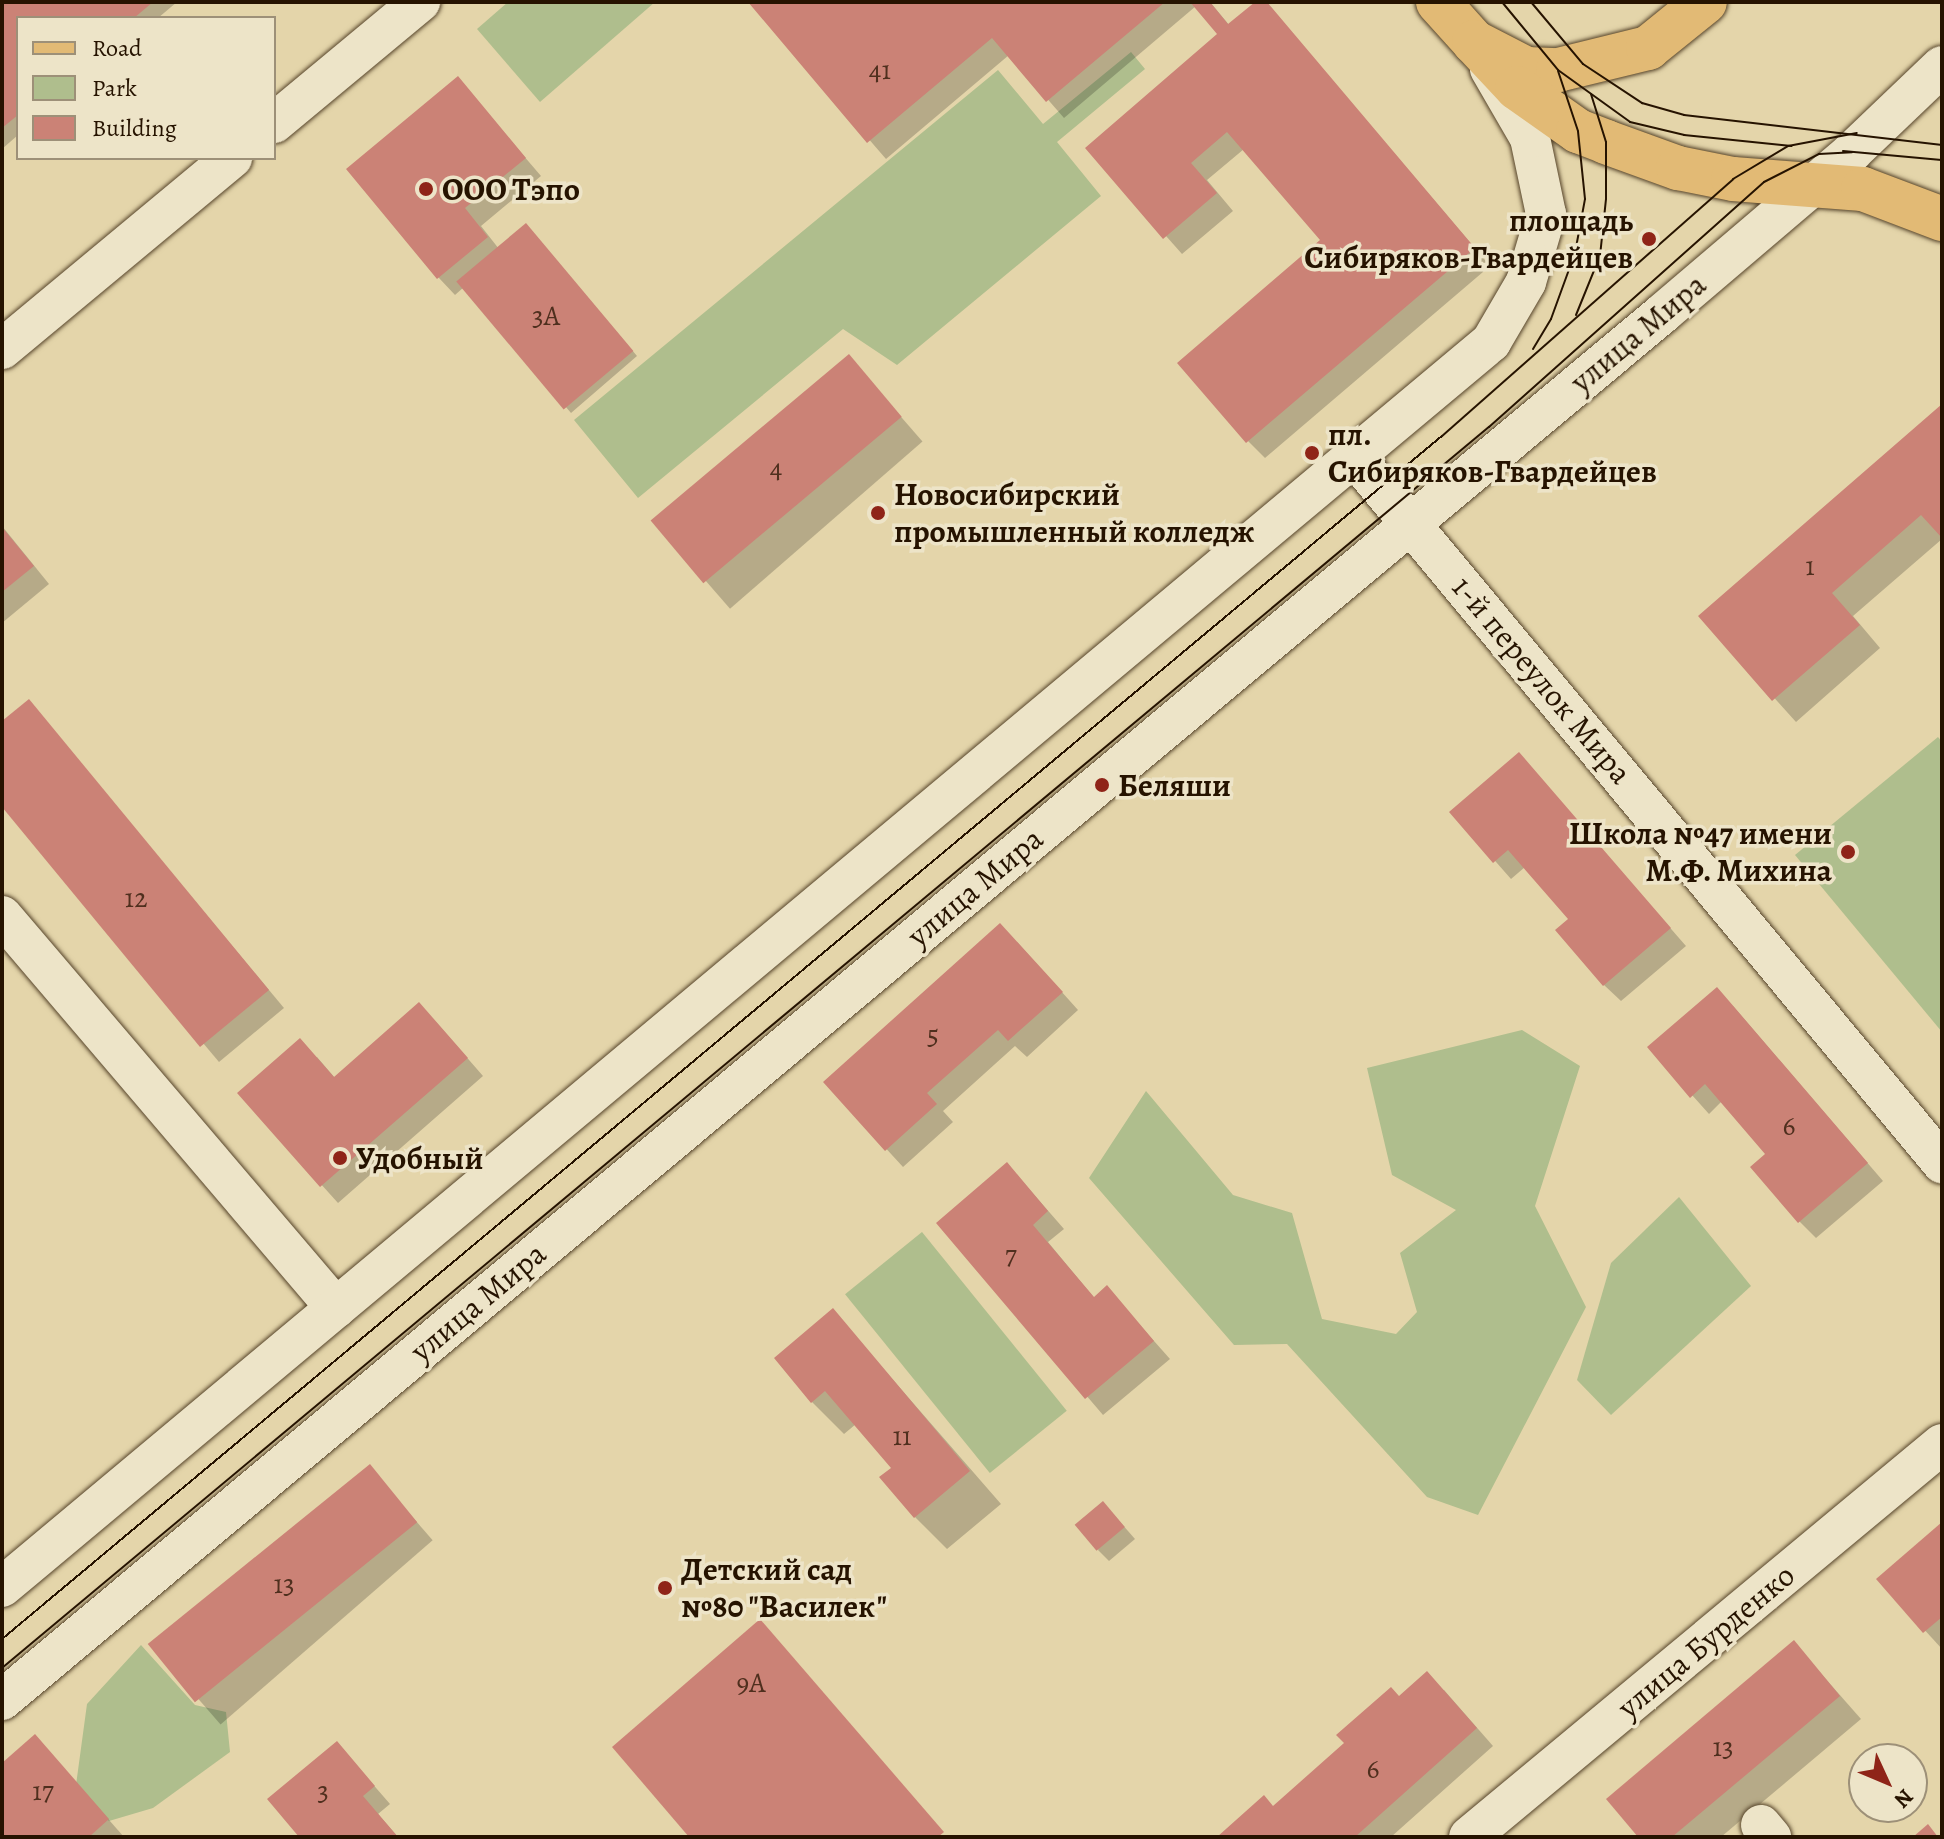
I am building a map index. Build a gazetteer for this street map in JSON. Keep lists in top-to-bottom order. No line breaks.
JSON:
{"streets":{"street":["улица Мира","1-й переулок Мира","улица Бурденко"]},"crossings":[["улица Мира","1-й переулок Мира"]],"places":["ООО Тэпо","площадь Сибиряков-Гвардейцев","пл. Сибиряков-Гвардейцев","Новосибирский промышленный колледж","Беляши","Школа №47 имени М.Ф. Михина","Удобный","Детский сад №80 \"Василек\""],"house_numbers":["41","3А","4","1","12","5","6","7","11","13","9А","13","6","17","3"],"legend":["Road","Park","Building"],"north":"bottom right"}
